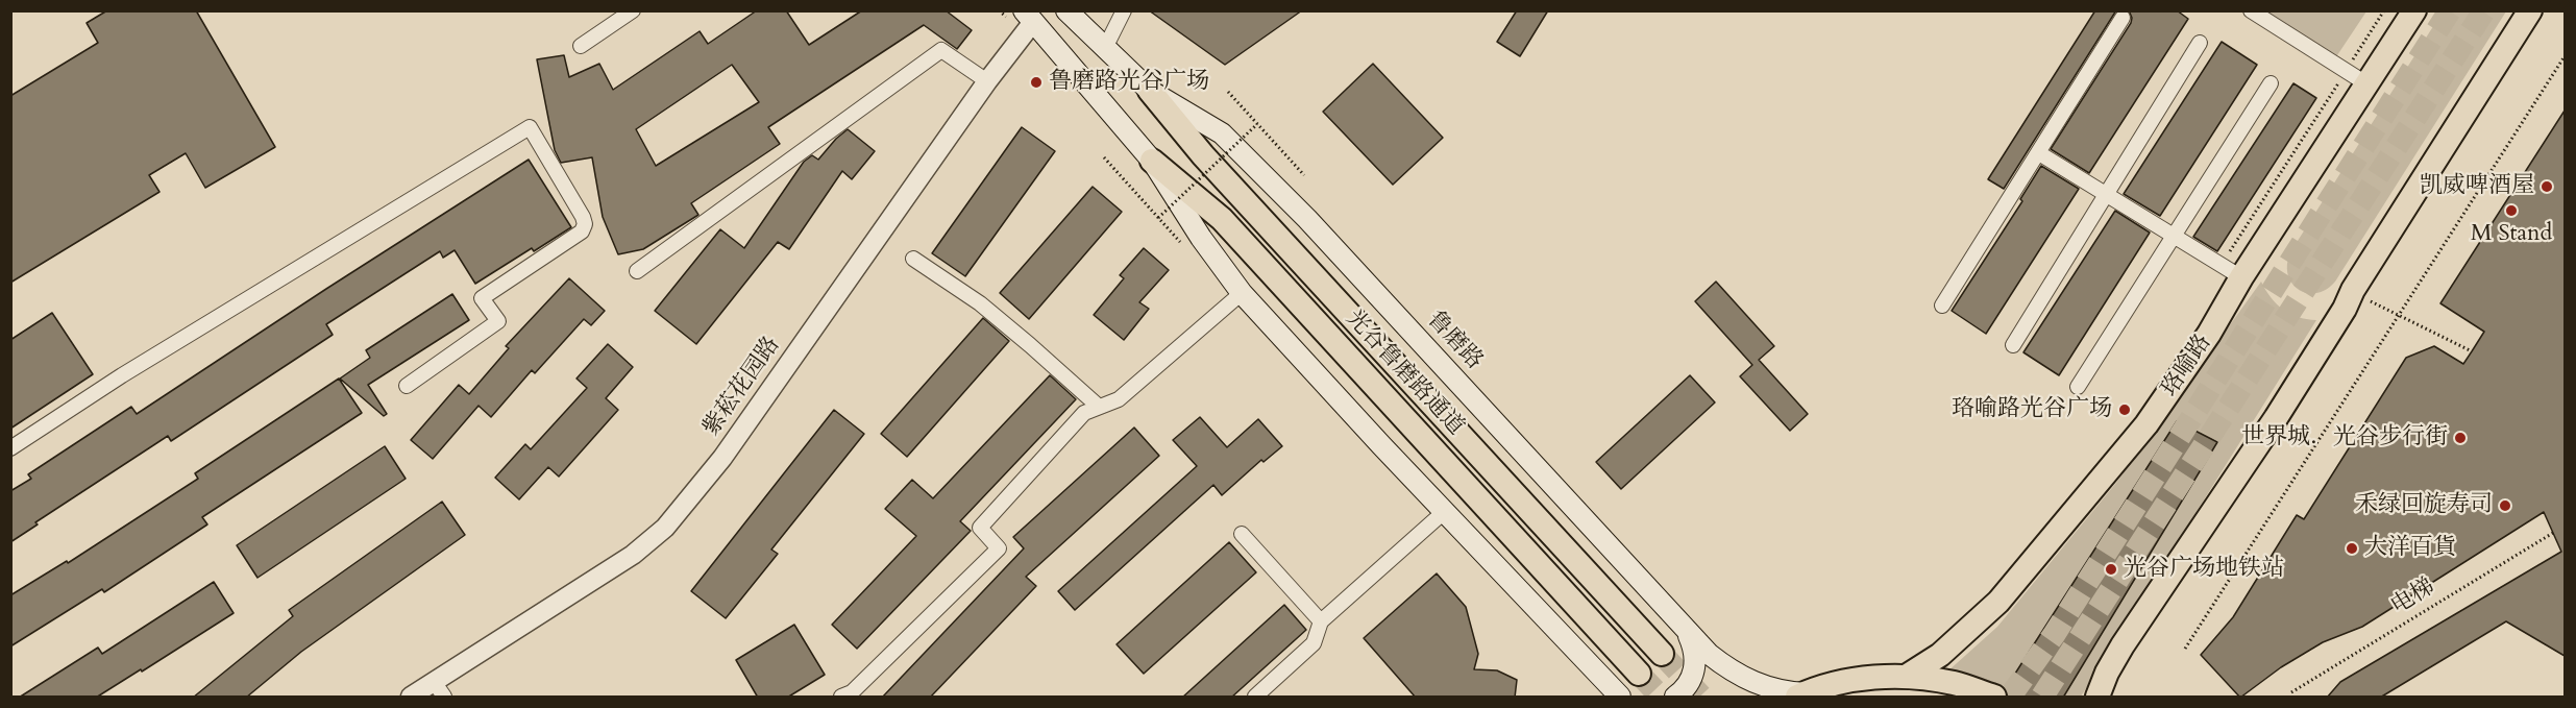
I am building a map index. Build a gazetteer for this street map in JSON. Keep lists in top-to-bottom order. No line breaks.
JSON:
{"streets":{"main road":["鲁磨路","珞喻路","光谷鲁磨路通道"],"street":["紫菘花园路"],"path":["电梯"]},"crossings":[["鲁磨路","光谷鲁磨路通道"]],"places":["鲁磨路光谷广场","凯威啤酒屋","M Stand","珞喻路光谷广场","世界城．光谷步行街","禾绿回旋寿司","大洋百貨","光谷广场地铁站"]}
